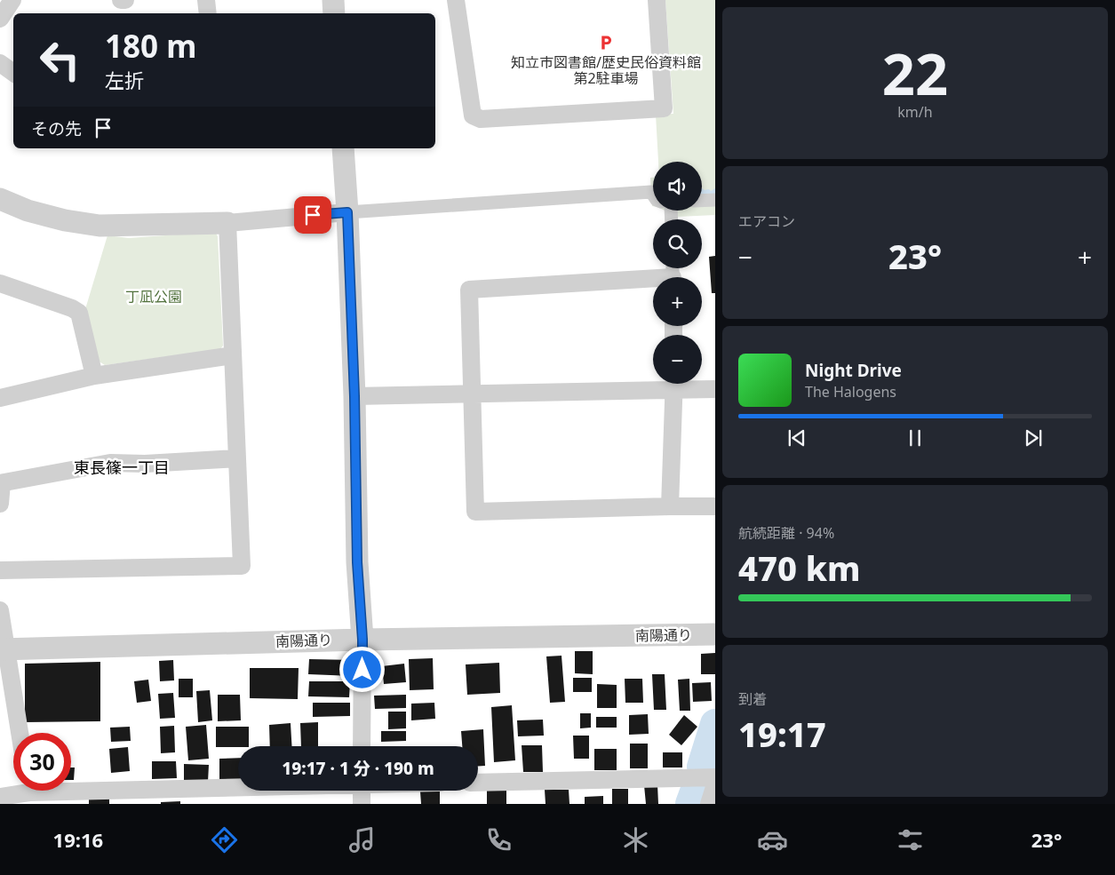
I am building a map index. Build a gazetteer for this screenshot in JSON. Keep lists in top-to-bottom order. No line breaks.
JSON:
{"streets":{"street":["南陽通り"]},"districts":["東長篠一丁目"],"parks":["丁凪公園"],"places":{"parking":["知立市図書館/歴史民俗資料館 第2駐車場"]},"page":{"tile":[["22","km/h"],"エアコン",["航続距離 · 94%","470 km"],["到着","19:17"]],"turn":["180 m","左折"],"then":"その先","map_buttons":["+","−"],"heat":["−","23°","+"],"song":["Night Drive","The Halogens"],"limit":"30","trip":"19:17 · 1 分 · 190 m","tabs":["19:16","23°"]}}
